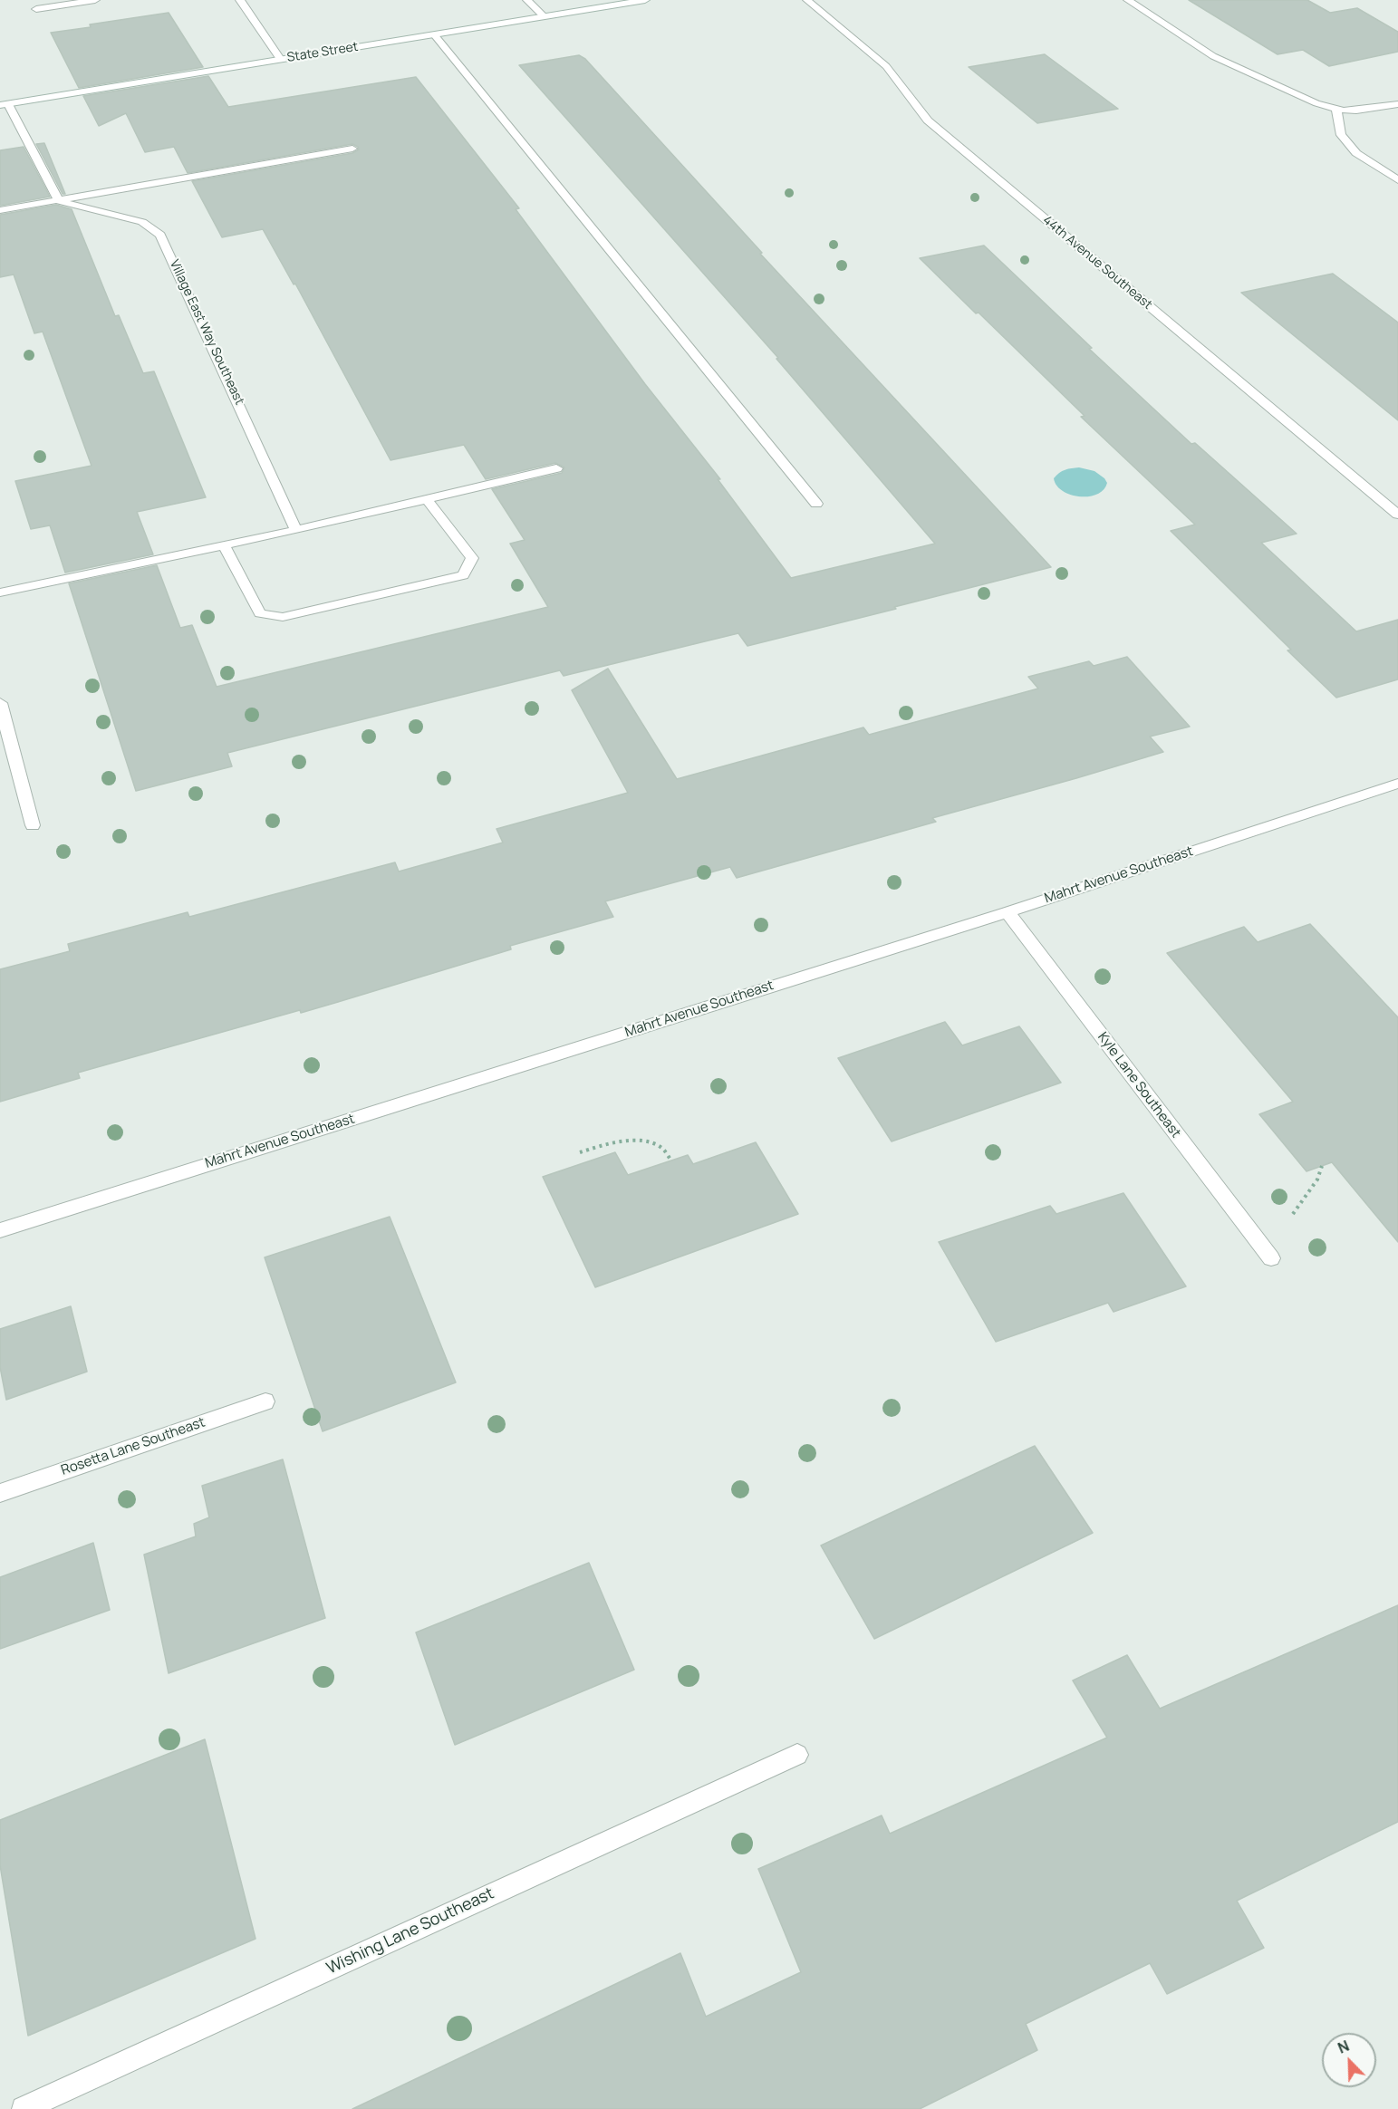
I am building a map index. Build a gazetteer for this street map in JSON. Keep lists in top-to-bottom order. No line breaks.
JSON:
{"streets":{"street":["State Street","44th Avenue Southeast","Village East Way Southeast","Mahrt Avenue Southeast","Kyle Lane Southeast","Rosetta Lane Southeast","Wishing Lane Southeast"]},"crossings":[["Mahrt Avenue Southeast","Kyle Lane Southeast"]],"north":"top left"}
